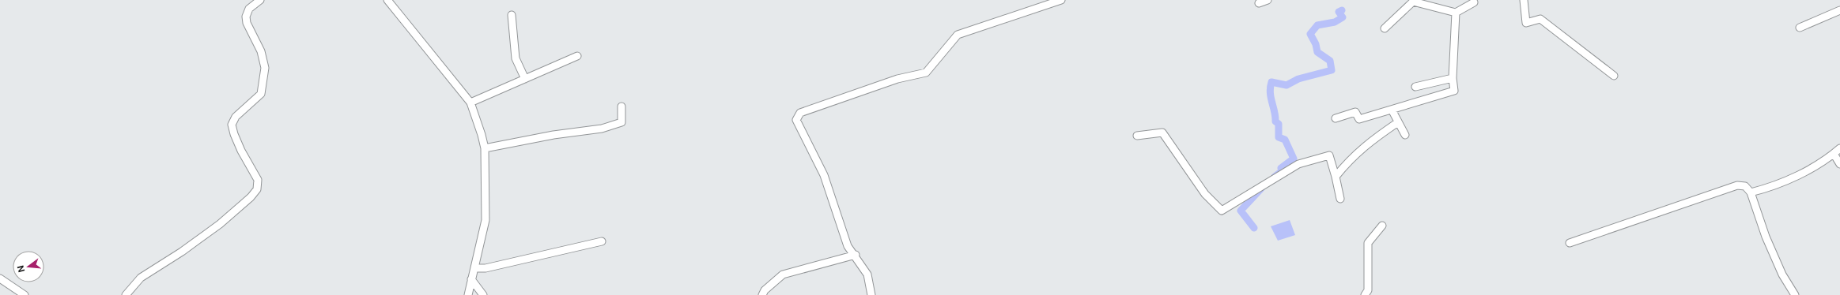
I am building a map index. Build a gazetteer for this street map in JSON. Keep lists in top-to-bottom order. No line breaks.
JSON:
{"north":"left"}
